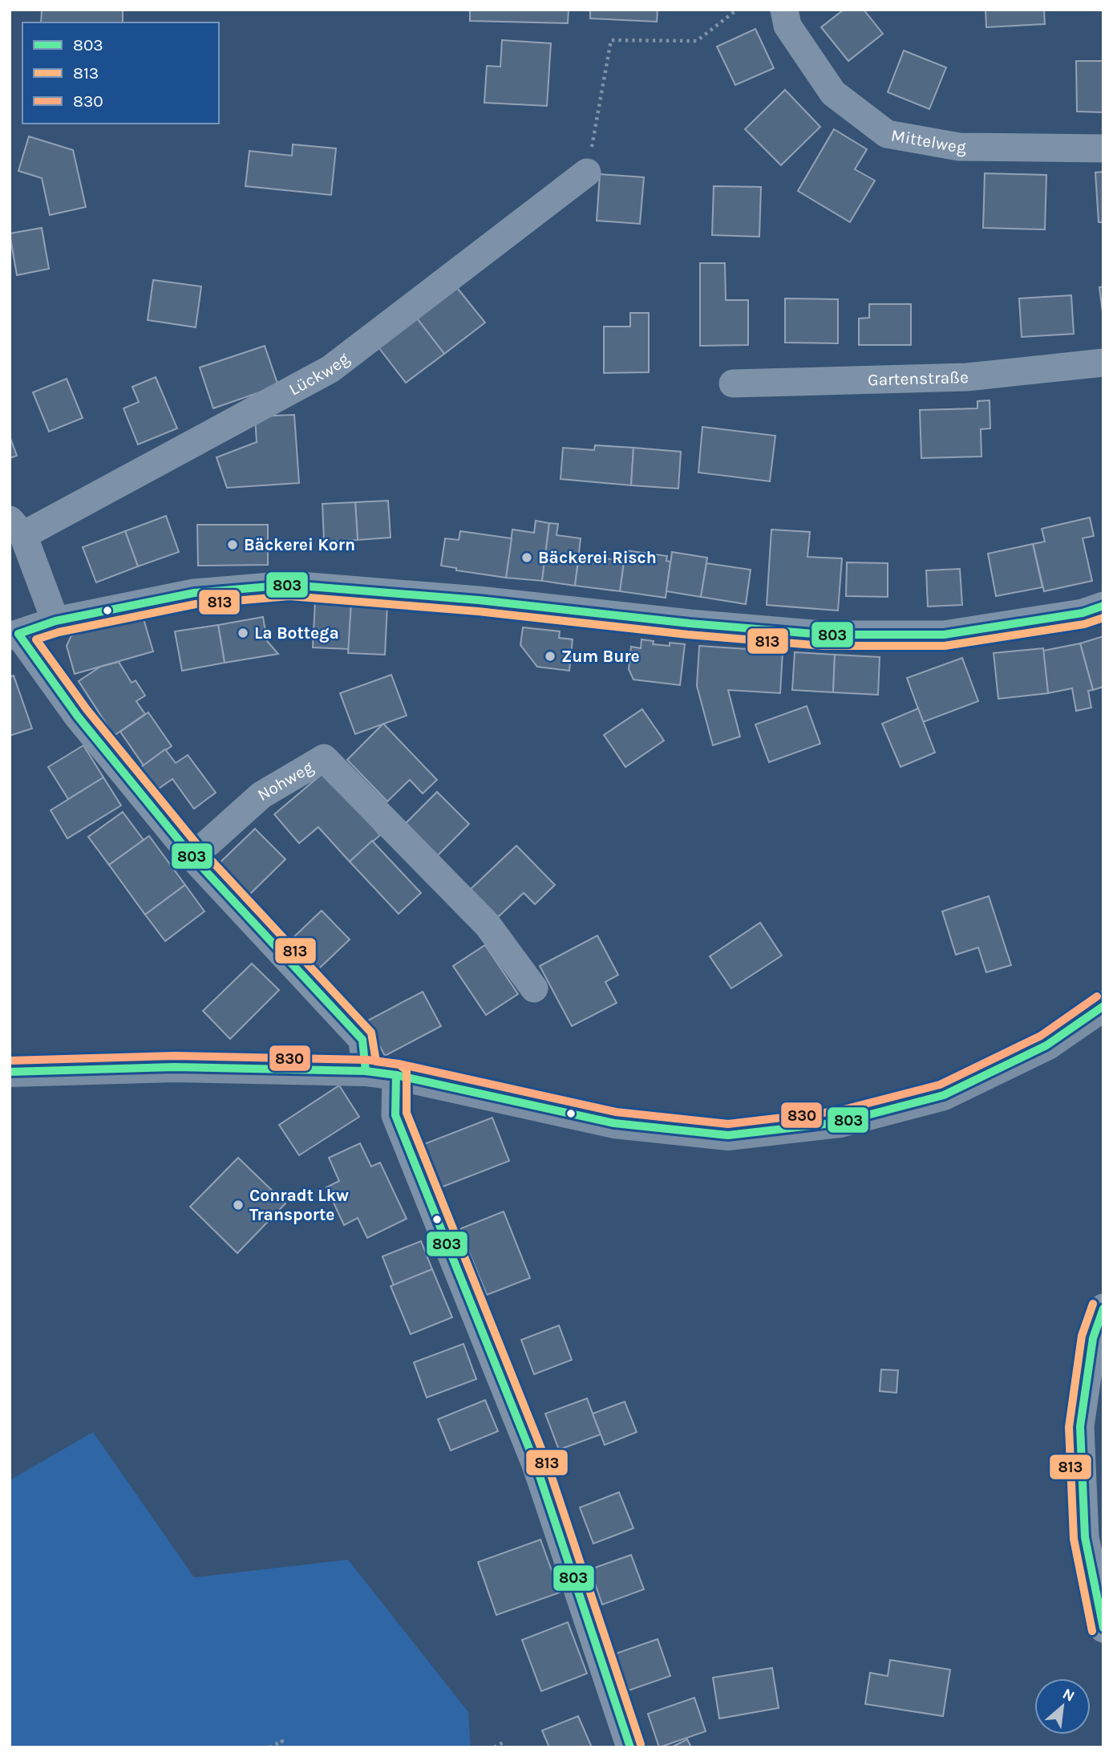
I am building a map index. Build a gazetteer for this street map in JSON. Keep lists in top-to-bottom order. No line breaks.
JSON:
{"streets":{"street":["Mittelweg","Lückweg","Gartenstraße","Nohweg"]},"places":["Bäckerei Korn","Bäckerei Risch","La Bottega","Zum Bure","Conradt Lkw Transporte"],"lines":["transit line 803","transit line 813","transit line 830"],"legend":["803","813","830"],"north":"top right"}
